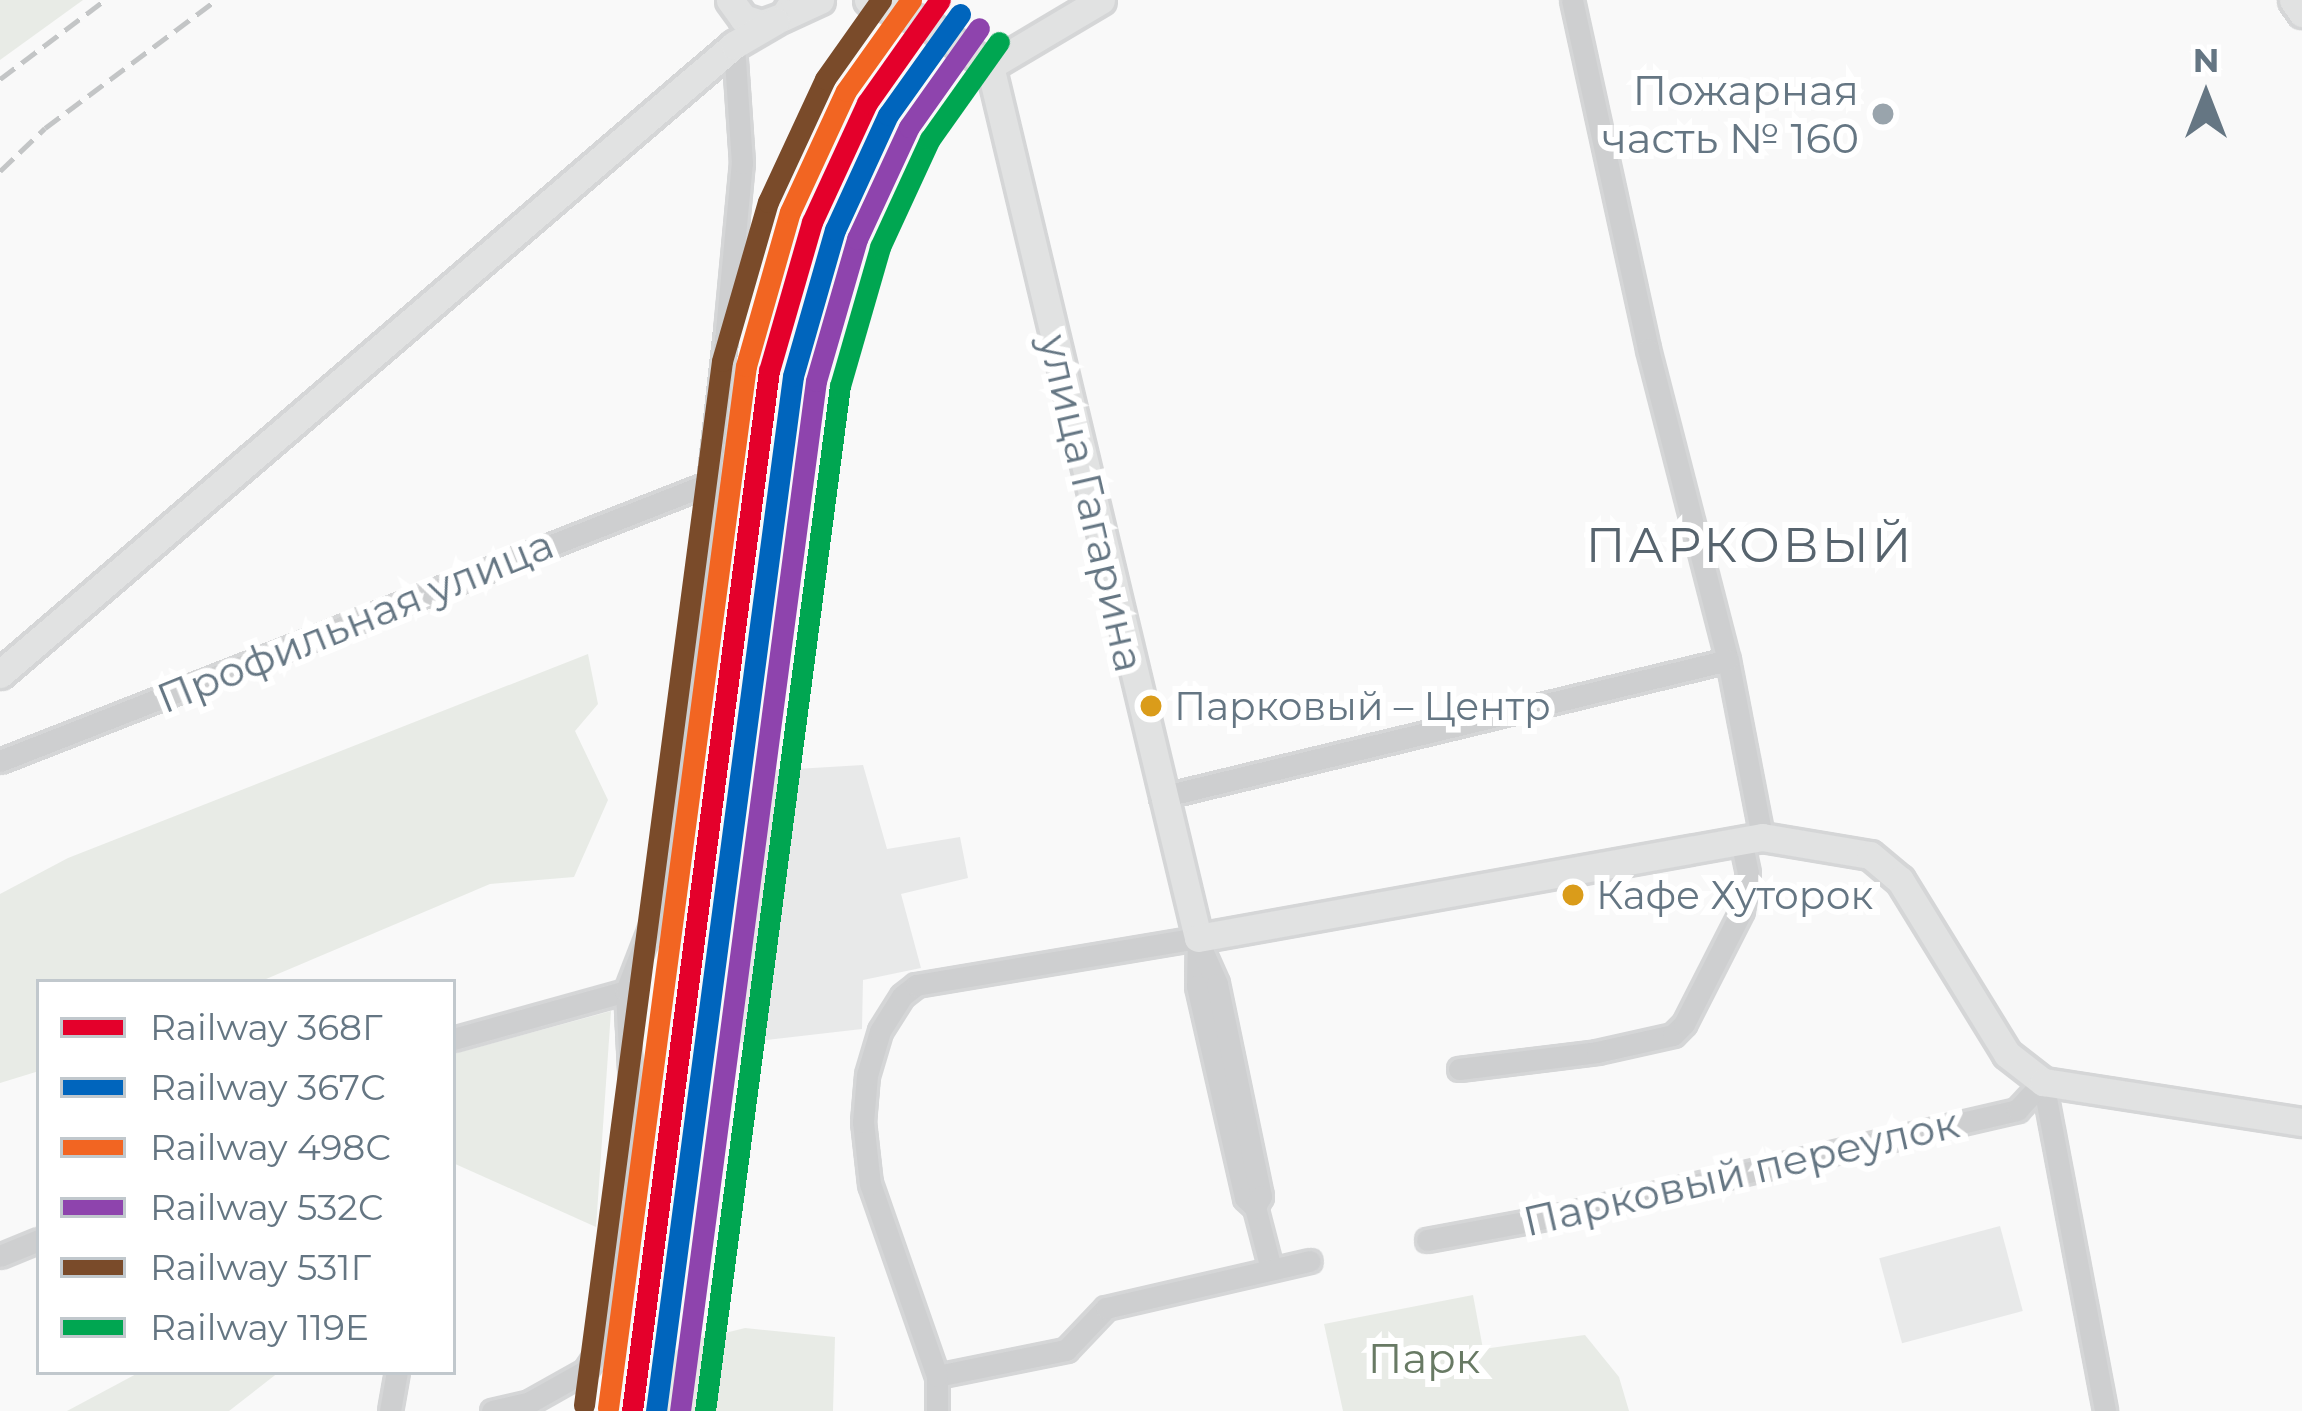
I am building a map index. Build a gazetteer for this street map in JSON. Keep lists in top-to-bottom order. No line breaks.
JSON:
{"streets":{"main road":["улица Гагарина"],"street":["Профильная улица","Парковый переулок"]},"districts":["ПАРКОВЫЙ"],"parks":["Парк"],"places":["Пожарная часть № 160","Парковый – Центр","Кафе Хуторок"],"lines":["rail line 368Г","rail line 498С","rail line 531Г","rail line 367С","rail line 532С","rail line 119Е"],"legend":["Railway 368Г","Railway 367С","Railway 498С","Railway 532С","Railway 531Г","Railway 119Е"],"north":"top"}
